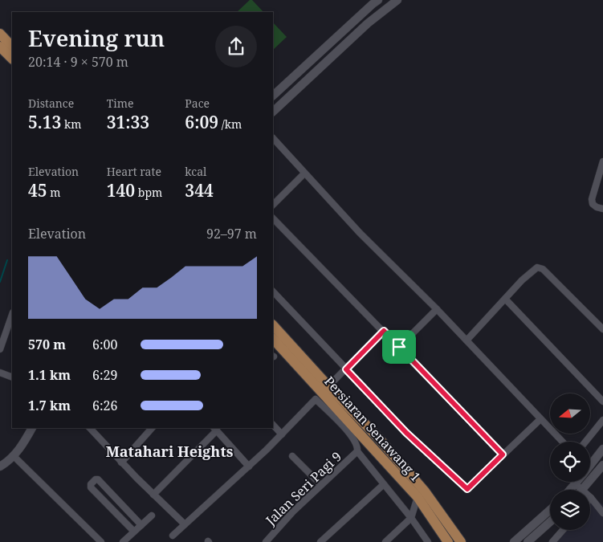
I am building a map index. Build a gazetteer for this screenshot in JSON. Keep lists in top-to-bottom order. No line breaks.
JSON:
{"streets":{"main road":["Persiaran Senawang 1"],"street":["Jalan Seri Pagi 9"]},"districts":["Matahari Heights"],"north":"left","page":{"heading":["Evening run","20:14 · 9 × 570 m"],"stats":[["Distance","5.13 km"],["Time","31:33"],["Pace","6:09 /km"],["Elevation","45 m"],["Heart rate","140 bpm"],["kcal","344"]],"chart":["Elevation","92–97 m"],"list":[{"name":"570 m","note":"6:00"},{"name":"1.1 km","note":"6:29"},{"name":"1.7 km","note":"6:26"}]}}
